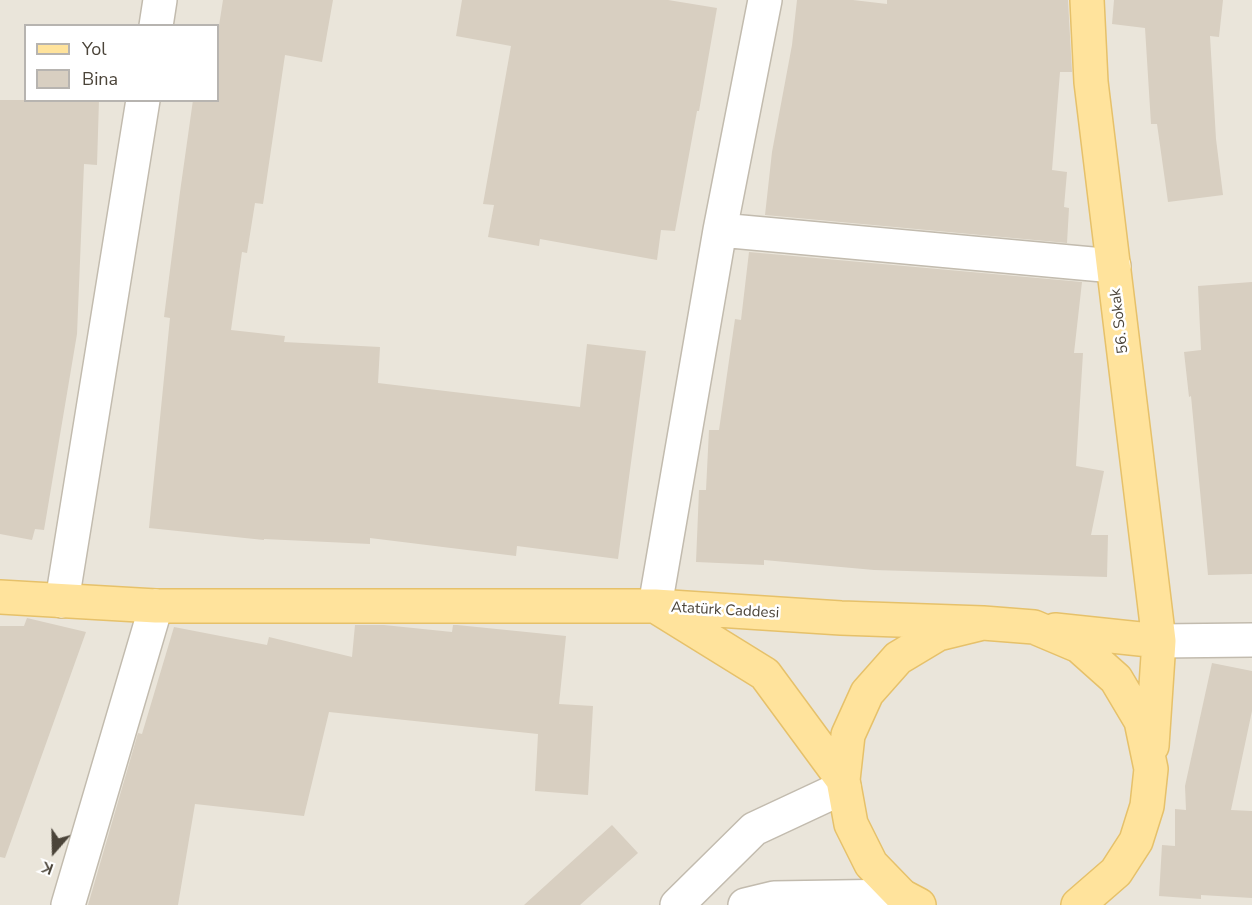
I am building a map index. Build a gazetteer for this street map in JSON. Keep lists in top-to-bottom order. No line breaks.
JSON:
{"streets":{"main road":["56. Sokak","Atatürk Caddesi"]},"crossings":[["56. Sokak","Atatürk Caddesi"]],"legend":["Yol","Bina"],"north":"bottom"}
